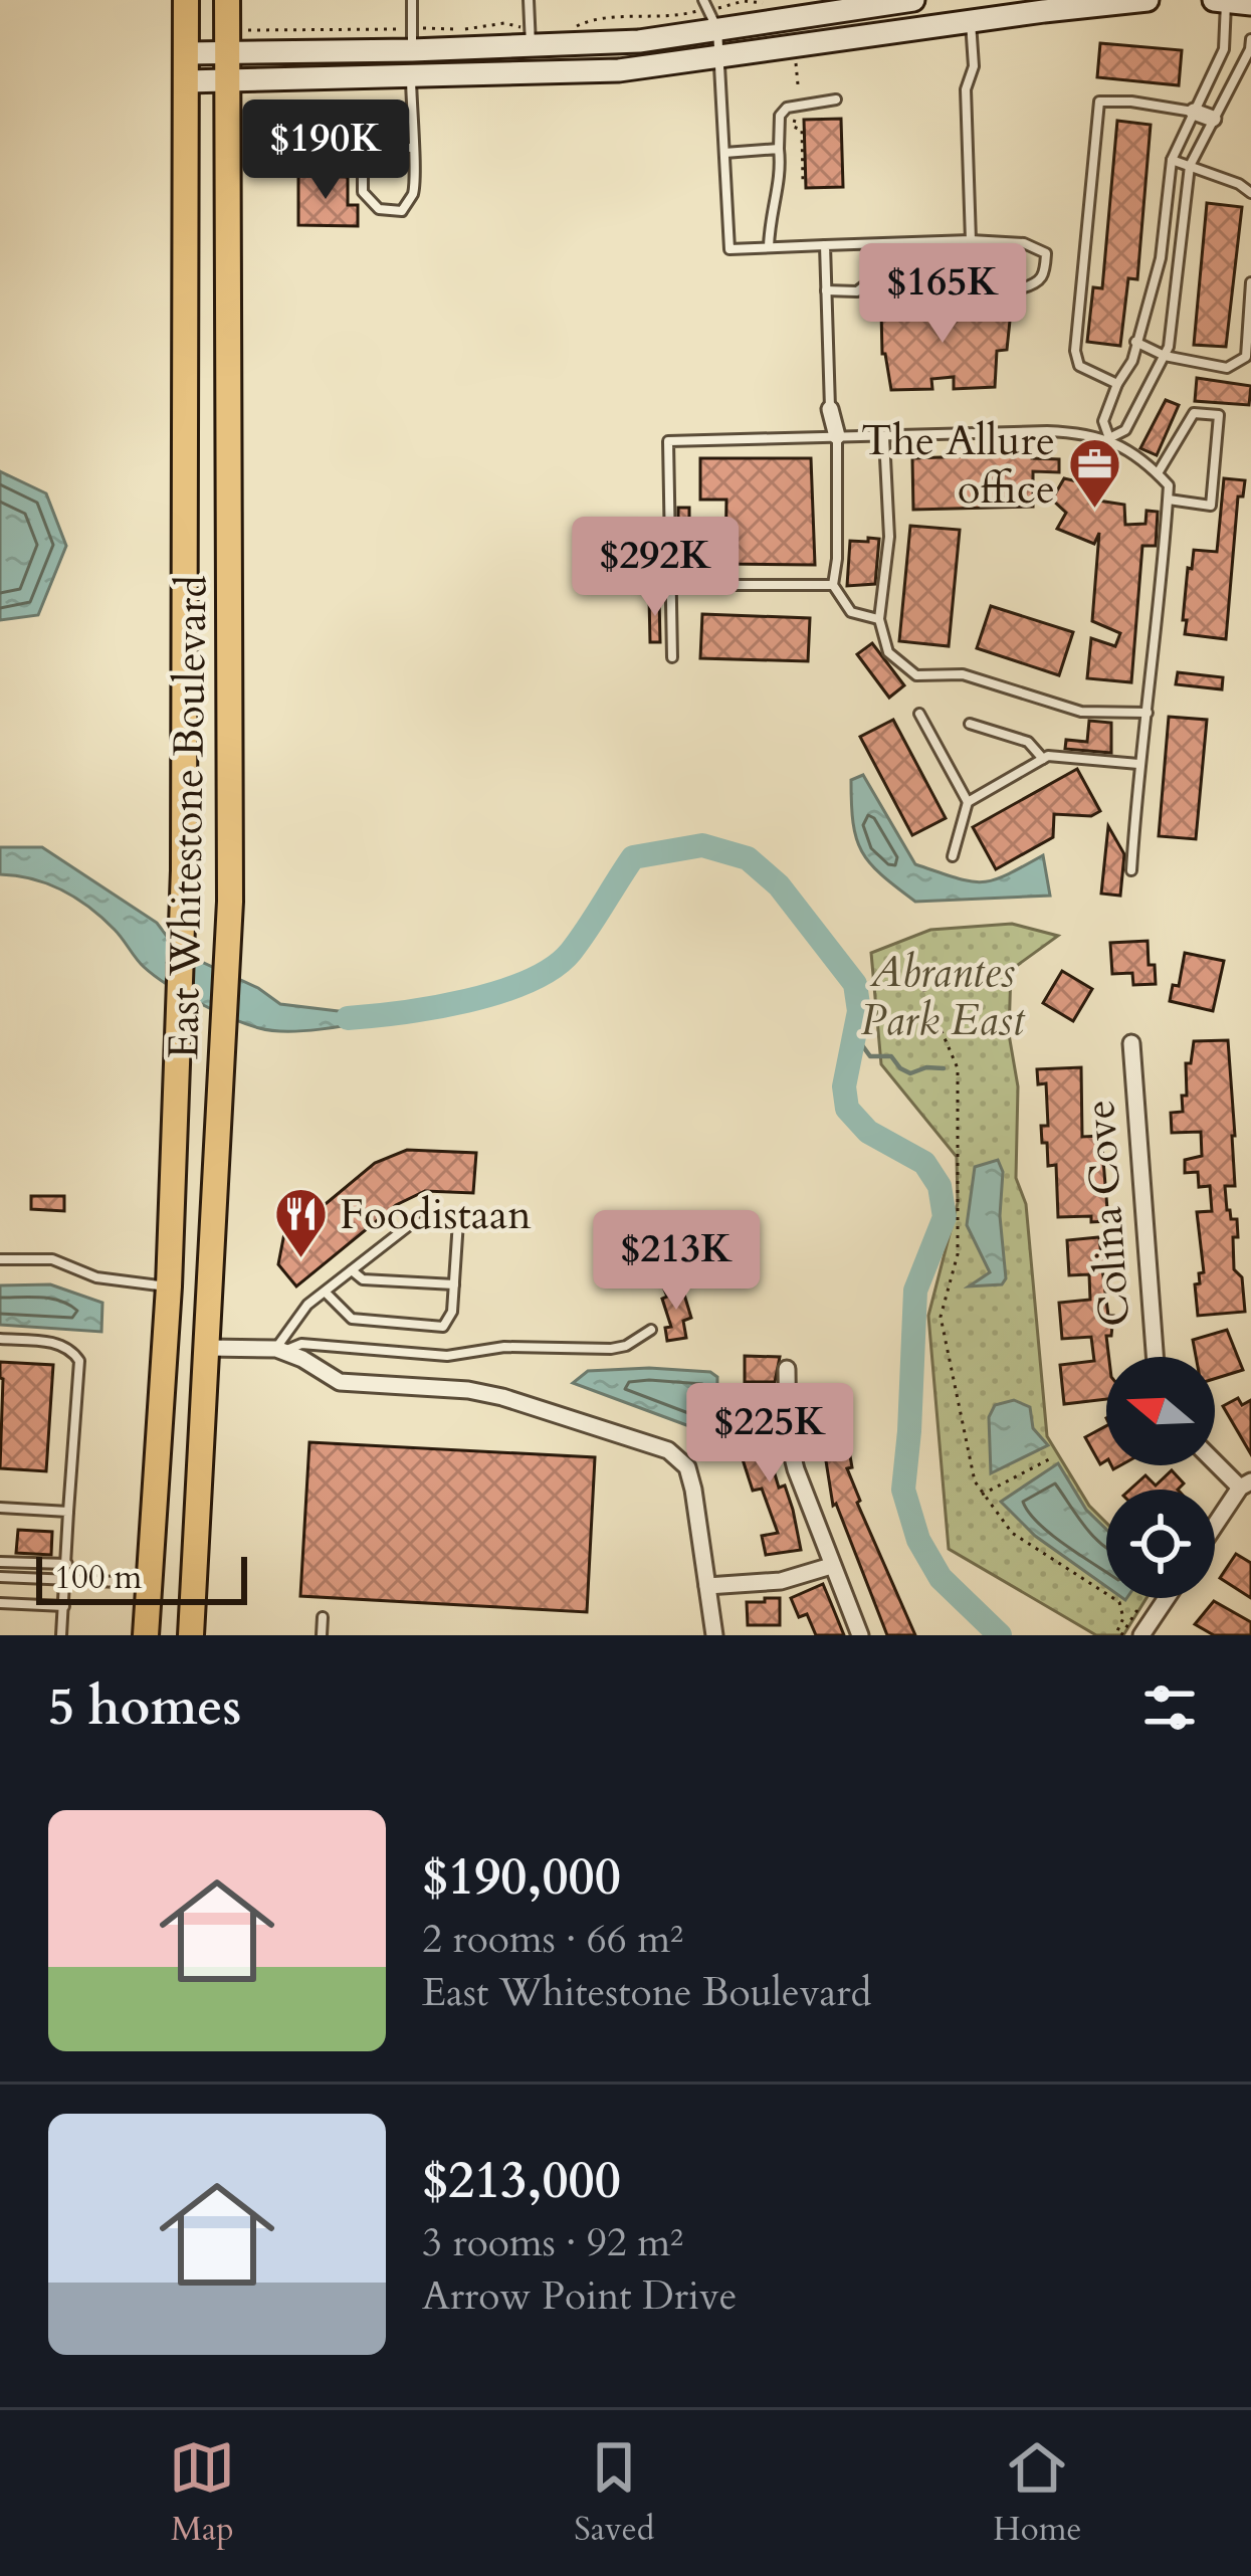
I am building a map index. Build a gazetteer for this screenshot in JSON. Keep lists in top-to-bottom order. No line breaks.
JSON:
{"streets":{"main road":["East Whitestone Boulevard"],"street":["Colina Cove"]},"parks":["Abrantes Park East"],"places":{"office":["The Allure office"],"restaurant":["Foodistaan"]},"scale_bar":"100 m","north":"left","page":{"price":["$190K","$165K","$292K","$213K","$225K"],"scale":"100 m","heading":"5 homes","list":[{"name":"$190,000","note":"2 rooms · 66 m² · East Whitestone Boulevard"},{"name":"$213,000","note":"3 rooms · 92 m² · Arrow Point Drive"}],"tabs":["Map","Saved","Home"]}}
